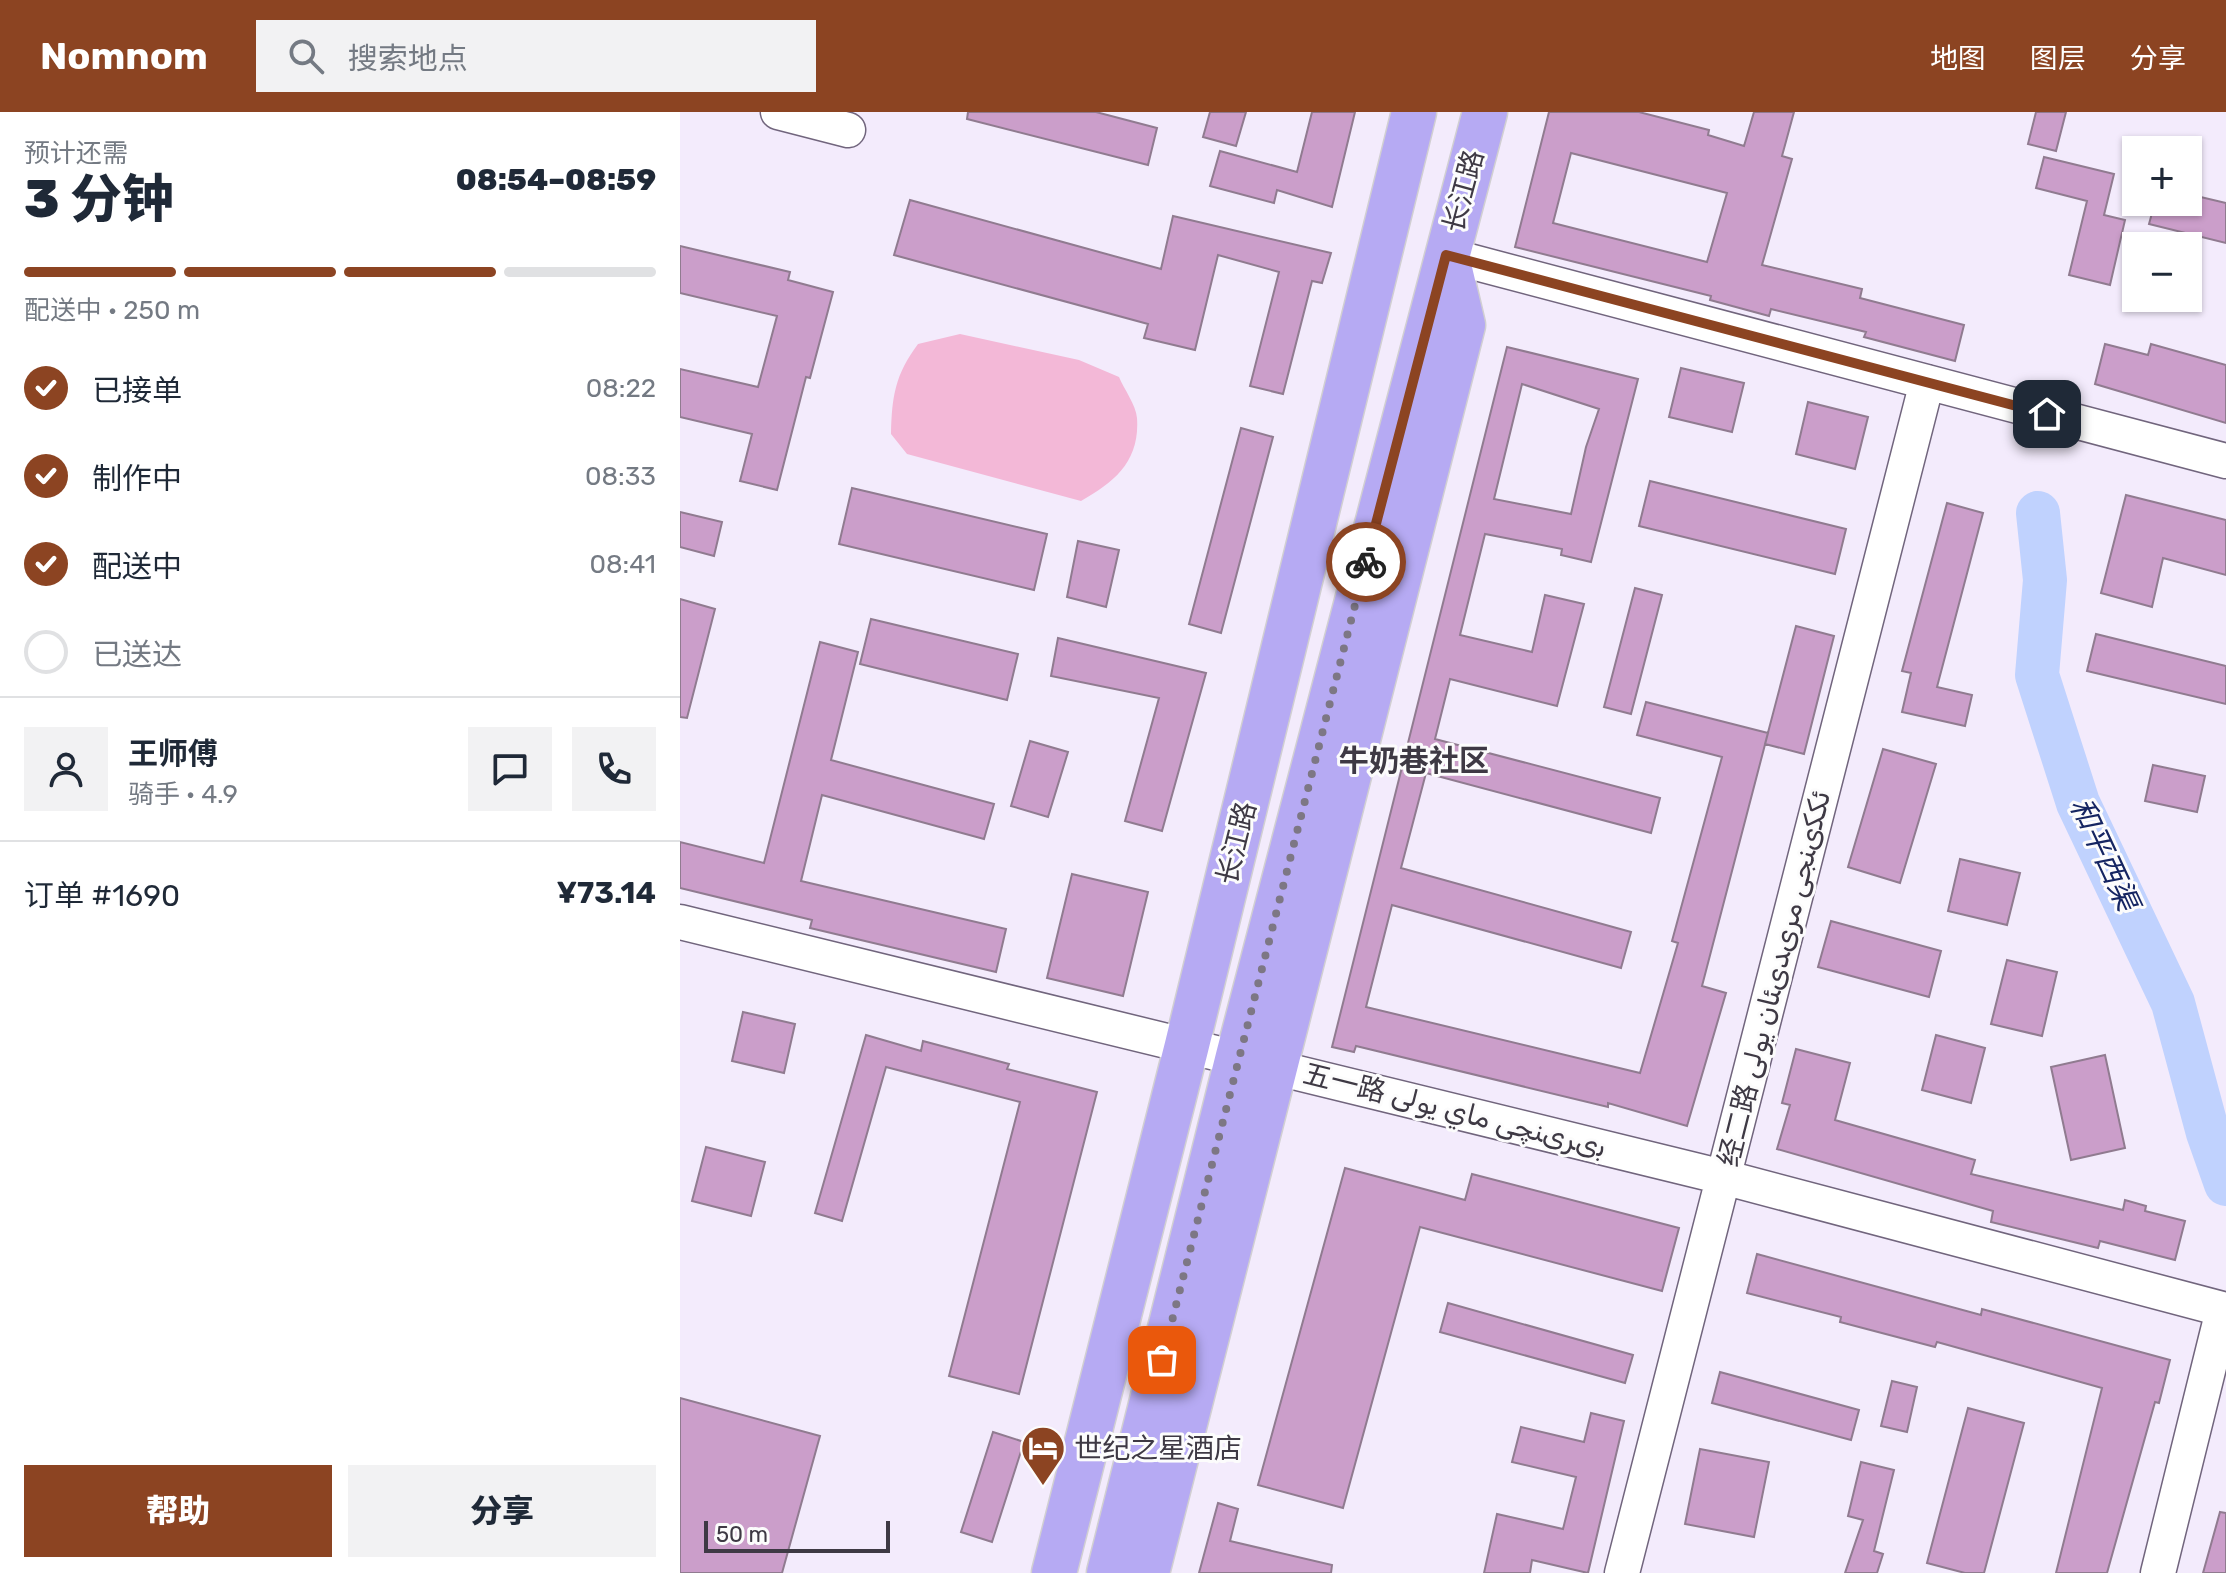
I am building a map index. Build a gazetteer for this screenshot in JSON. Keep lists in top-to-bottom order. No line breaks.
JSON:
{"streets":{"main road":["长江路"],"street":["经二路 ئككىنجى مرىدىئان يولى","五一路 بىرىنچى ماي يولى"]},"crossings":[["长江路","五一路 بىرىنچى ماي يولى"],["经二路 ئككىنجى مرىدىئان يولى","五一路 بىرىنچى ماي يولى"]],"districts":["牛奶巷社区"],"water":["和平西渠"],"places":{"hotel":["世纪之星酒店"]},"scale_bar":"50 m","page":{"header":"Nomnom","search":"搜索地点","nav":["地图","图层","分享"],"heading":["3 分钟","预计还需","08:54–08:59"],"panel":["王师傅","骑手 · 4.9","订单 #1690","¥73.14"],"map_buttons":["+","−"],"bar":"配送中 · 250 m","list":[["已接单","08:22"],["制作中","08:33"],["配送中","08:41"],"已送达"],"buttons":["帮助","分享"],"scale":"50 m"}}
